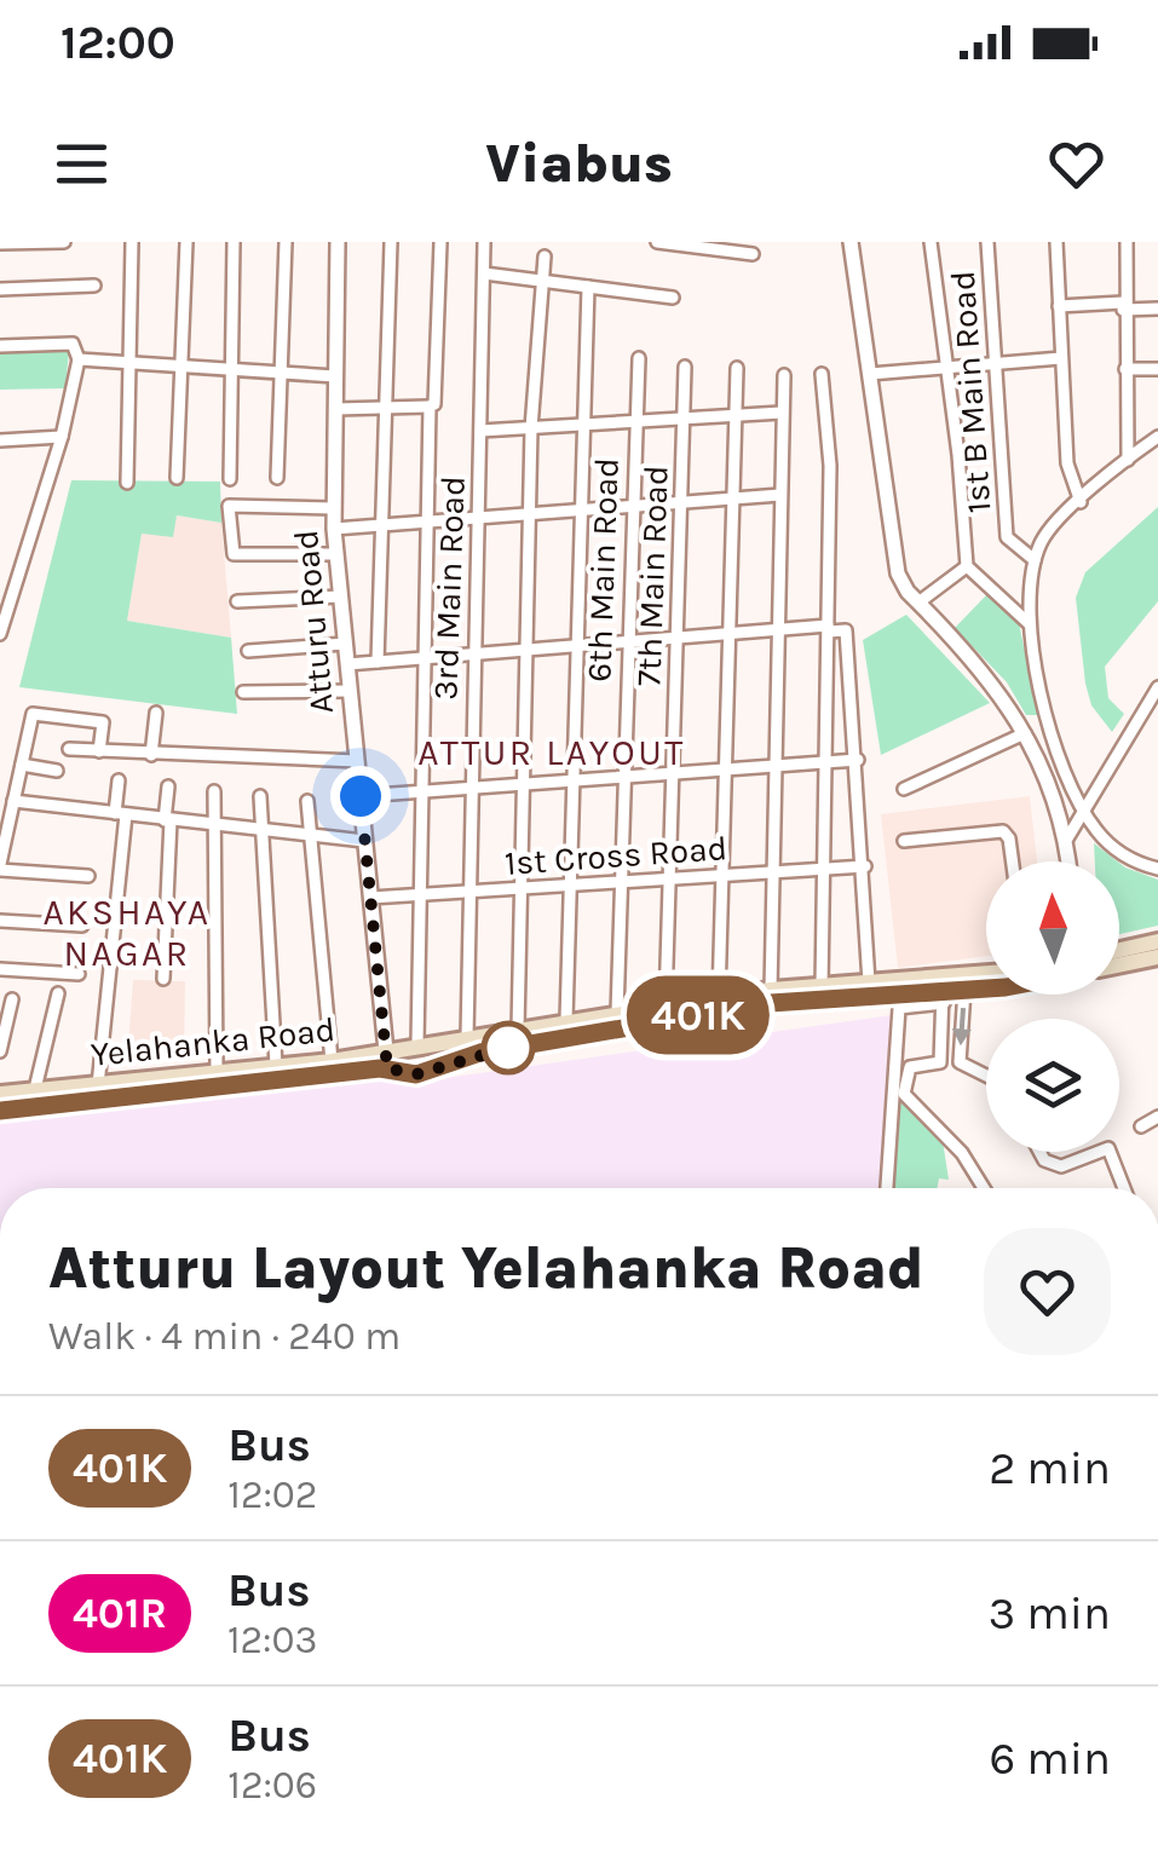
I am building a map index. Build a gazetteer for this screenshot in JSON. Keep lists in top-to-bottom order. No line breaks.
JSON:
{"streets":{"main road":["Yelahanka Road"],"street":["1st B Main Road","6th Main Road","7th Main Road","3rd Main Road","Atturu Road","1st Cross Road"]},"crossings":[["6th Main Road","1st Cross Road"],["6th Main Road","Yelahanka Road"],["7th Main Road","1st Cross Road"],["7th Main Road","Yelahanka Road"],["3rd Main Road","1st Cross Road"],["3rd Main Road","Yelahanka Road"],["Atturu Road","1st Cross Road"],["Atturu Road","Yelahanka Road"]],"districts":["ATTUR LAYOUT","AKSHAYA NAGAR"],"lines":["bus line 401K"],"north":"top","page":{"status":"12:00","header":"Viabus","on_map":"401K","heading":["Atturu Layout Yelahanka Road","Walk · 4 min · 240 m"],"list":[{"mark":"401K","name":"Bus","note":"12:02","value":"2 min"},{"mark":"401R","name":"Bus","note":"12:03","value":"3 min"},{"mark":"401K","name":"Bus","note":"12:06","value":"6 min"}]}}
